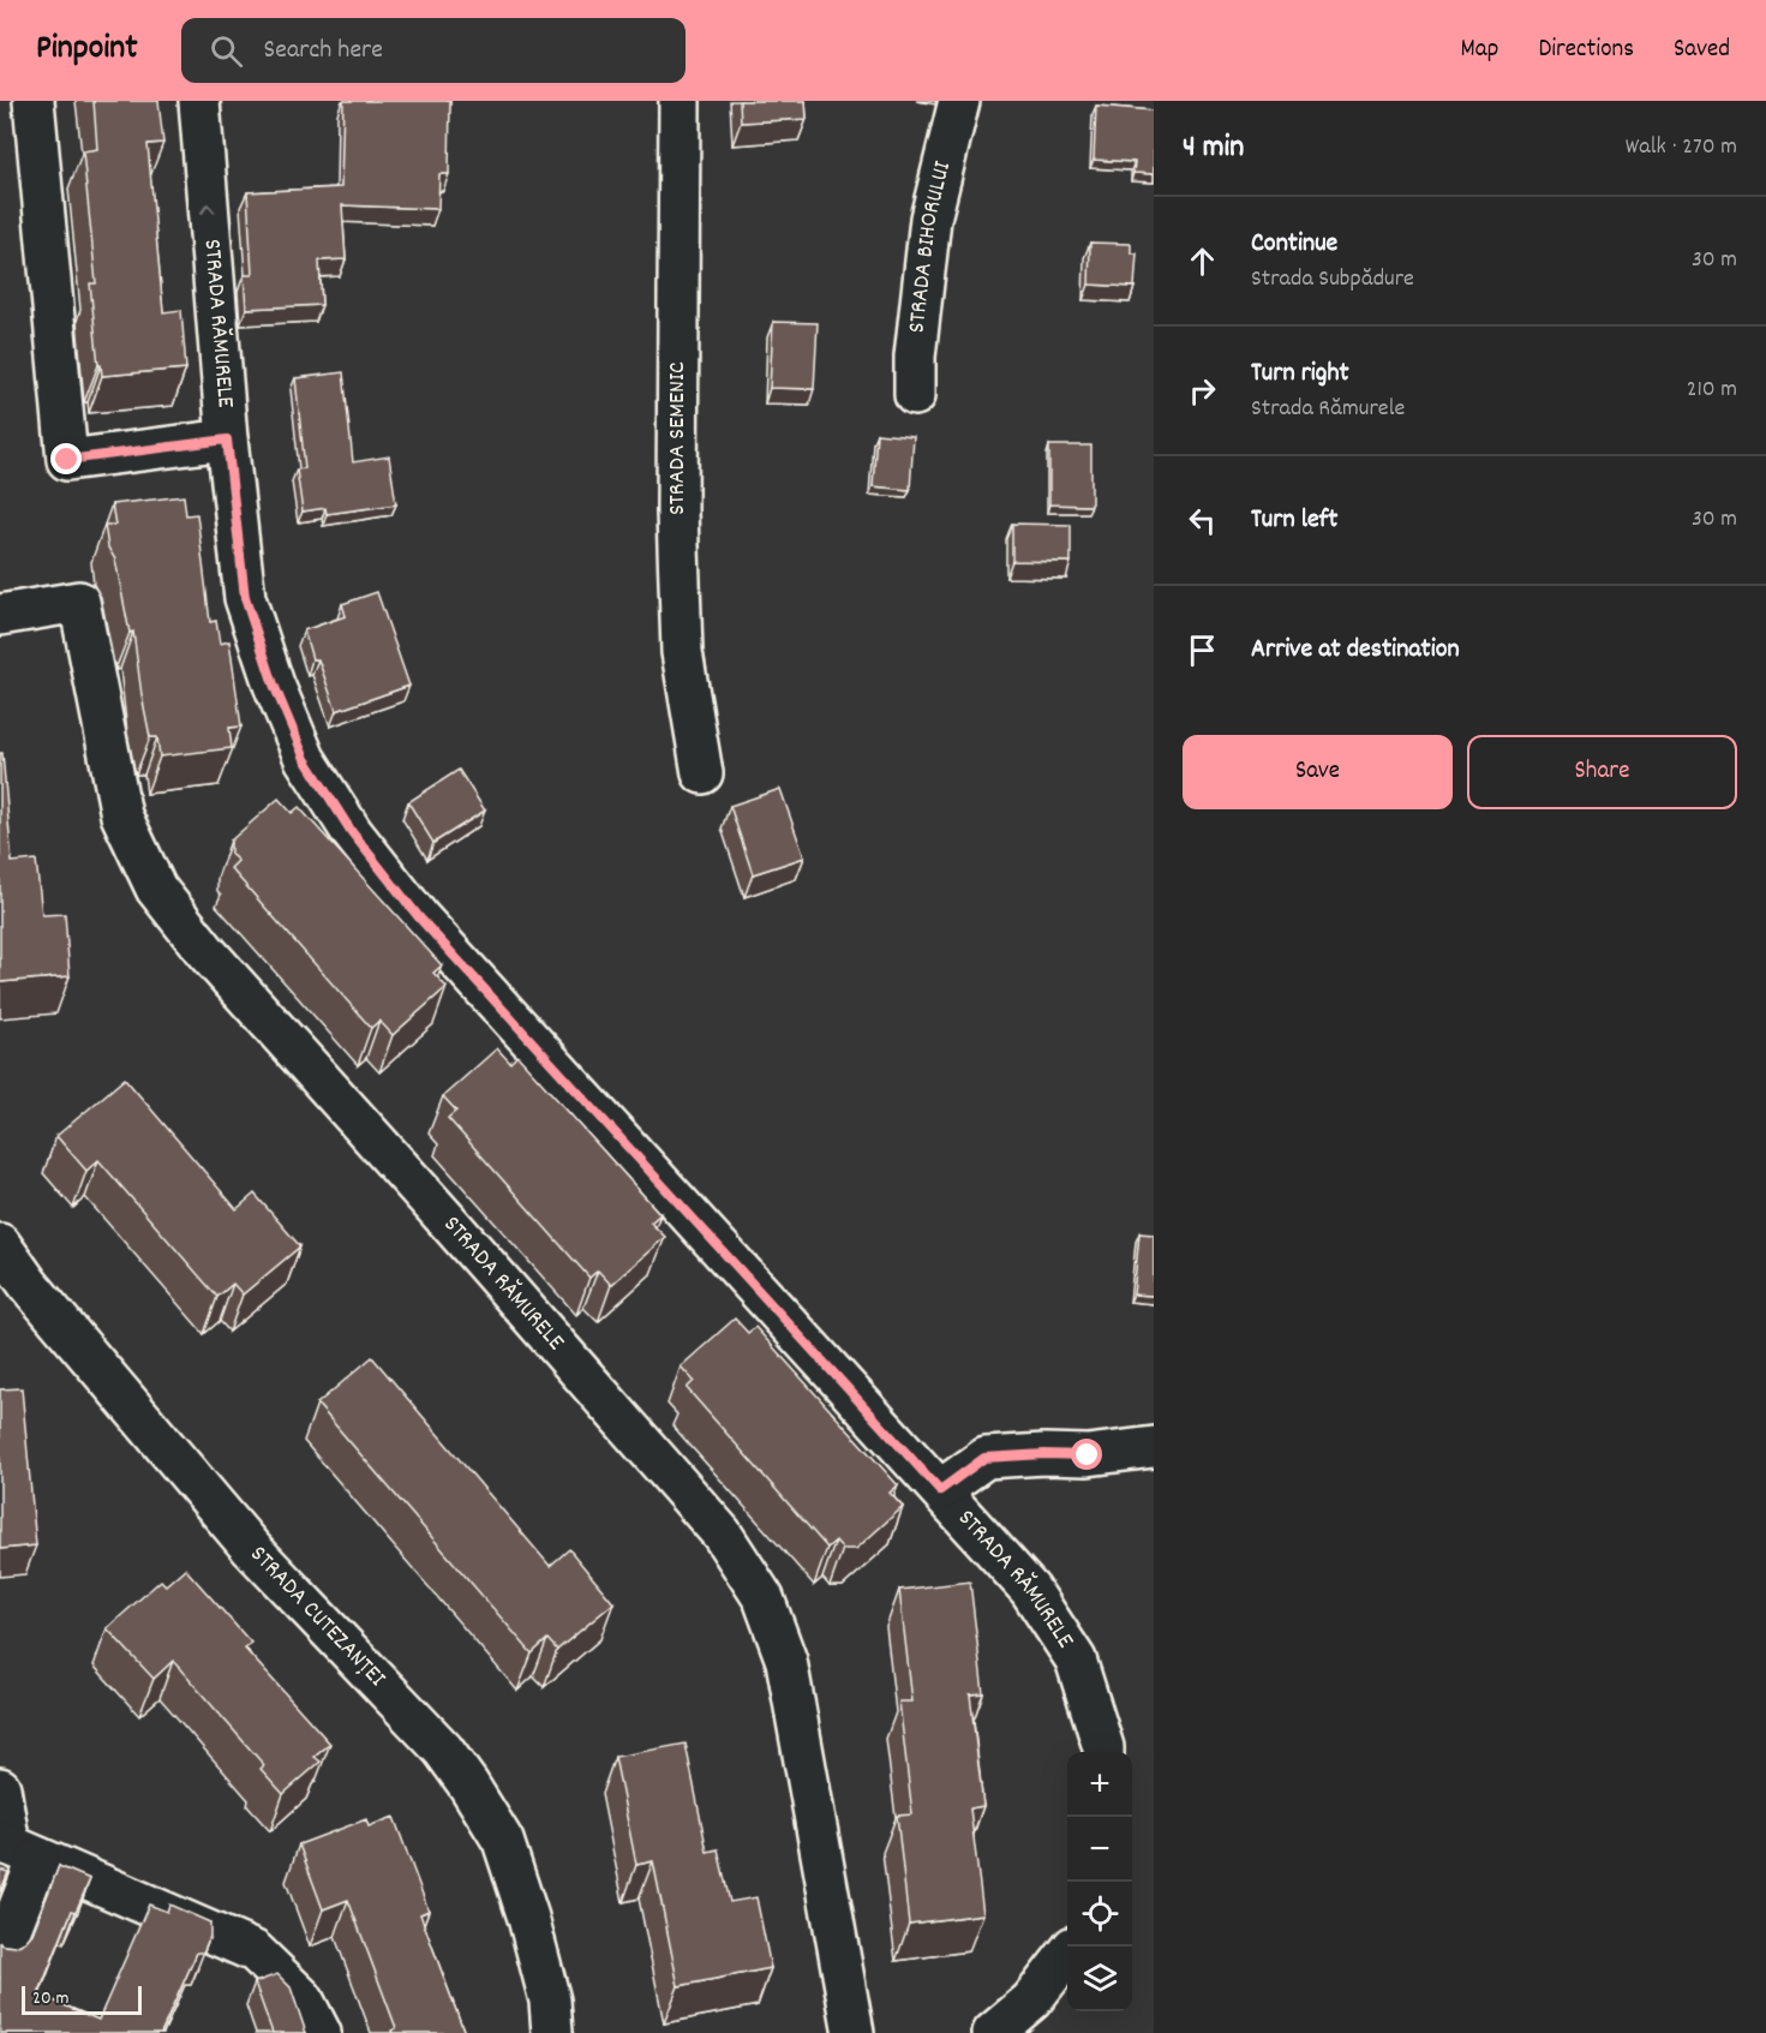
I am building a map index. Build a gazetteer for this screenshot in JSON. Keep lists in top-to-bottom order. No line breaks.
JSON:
{"streets":{"street":["STRADA BIHORULUI","STRADA RĂMURELE","STRADA SEMENIC","STRADA CUTEZANȚEI"]},"scale_bar":"20 m","page":{"header":"Pinpoint","search":"Search here","nav":["Map","Directions","Saved"],"heading":["4 min","Walk · 270 m"],"list":[["Continue","Strada Subpădure","30 m"],["Turn right","Strada Rămurele","210 m"],["Turn left","30 m"],"Arrive at destination"],"buttons":["Save","Share"],"map_buttons":["+","−"],"scale":"20 m"}}
